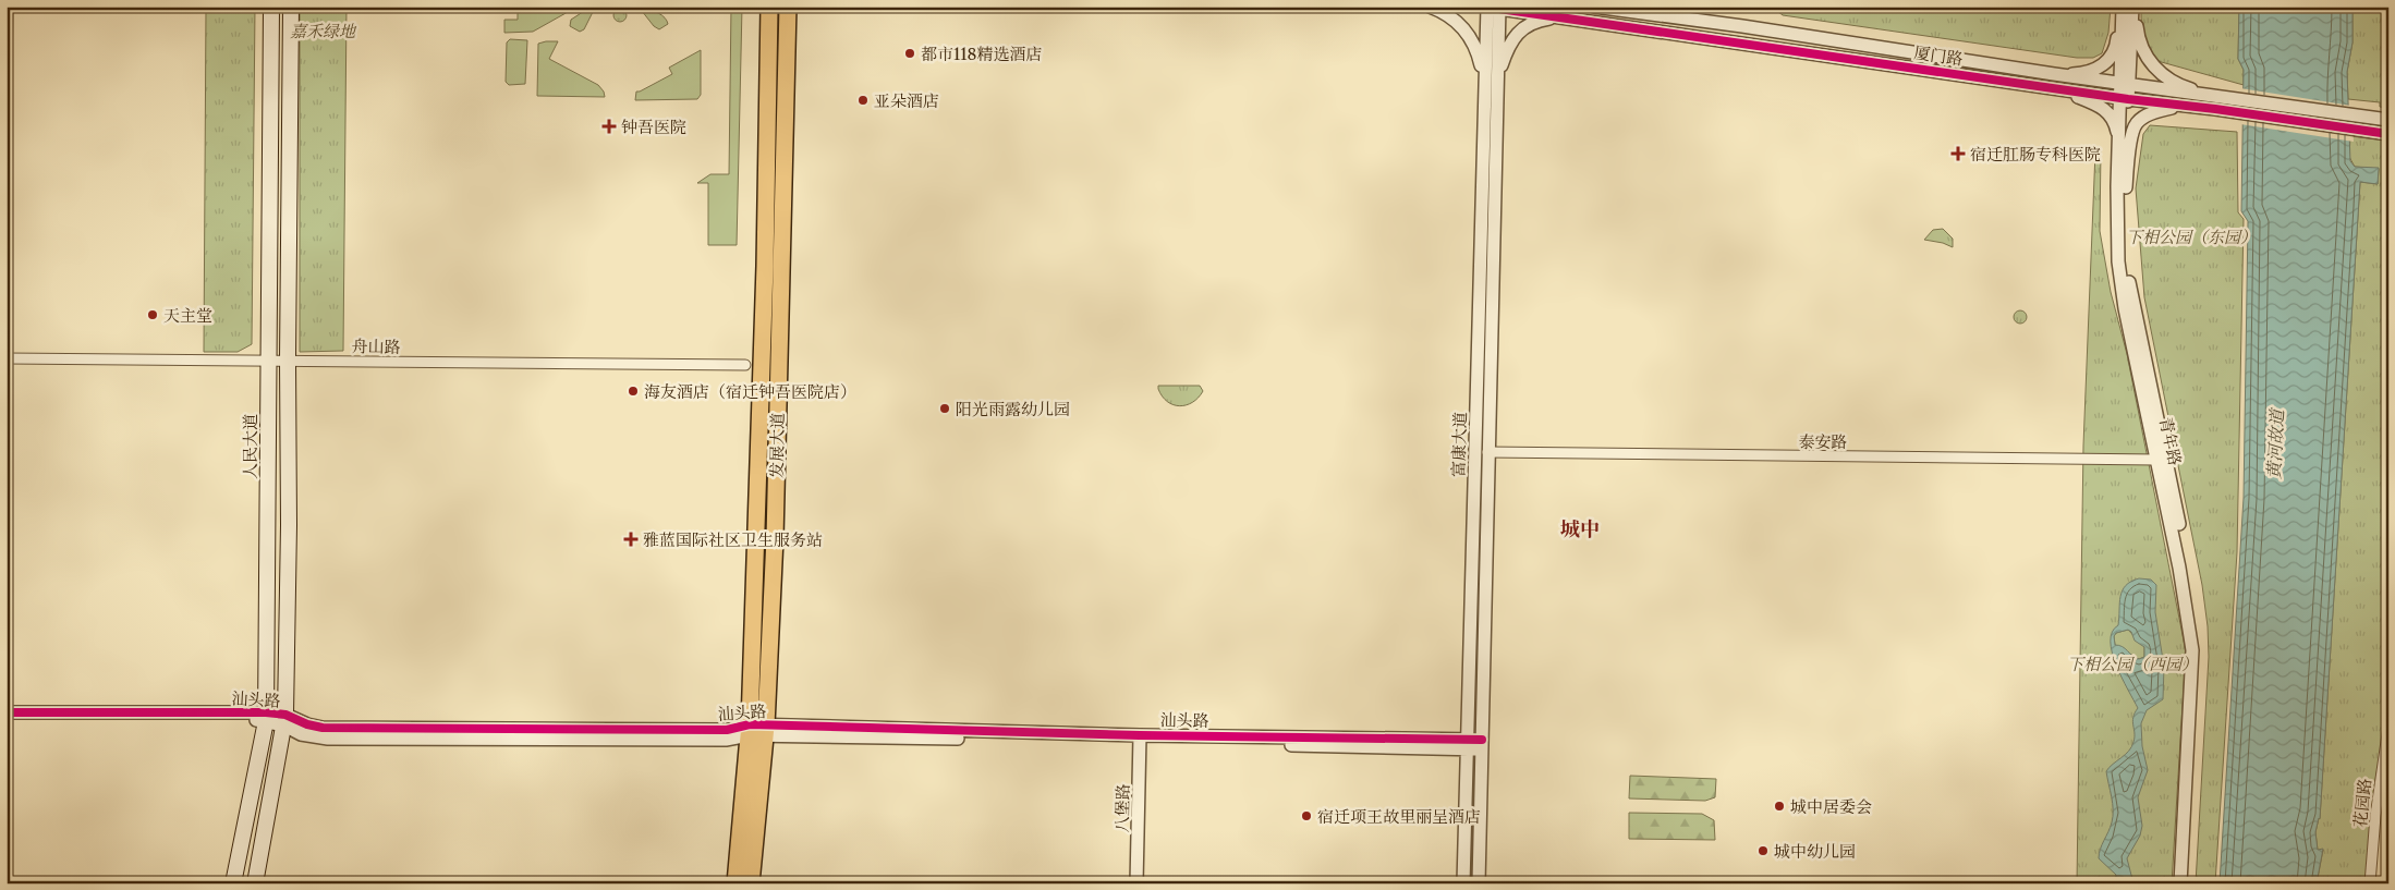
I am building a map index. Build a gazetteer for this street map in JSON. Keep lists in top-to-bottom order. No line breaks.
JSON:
{"streets":{"main road":["发展大道","人民大道"],"street":["厦门路","舟山路","泰安路","青年路","富康大道","汕头路","花园路","八堡路"]},"crossings":[["厦门路","青年路"],["厦门路","富康大道"],["舟山路","人民大道"],["泰安路","青年路"],["泰安路","富康大道"],["富康大道","汕头路"],["发展大道","汕头路"],["人民大道","汕头路"],["汕头路","八堡路"]],"districts":["城中"],"water":["黄河故道"],"parks":["嘉禾绿地","下相公园（东园）","下相公园（西园）"],"places":{"other":["都市118精选酒店","亚朵酒店","天主堂","海友酒店（宿迁钟吾医院店）","阳光雨露幼儿园","城中居委会","宿迁项王故里丽呈酒店","城中幼儿园"],"health":["钟吾医院","宿迁肛肠专科医院","雅蓝国际社区卫生服务站"]}}
